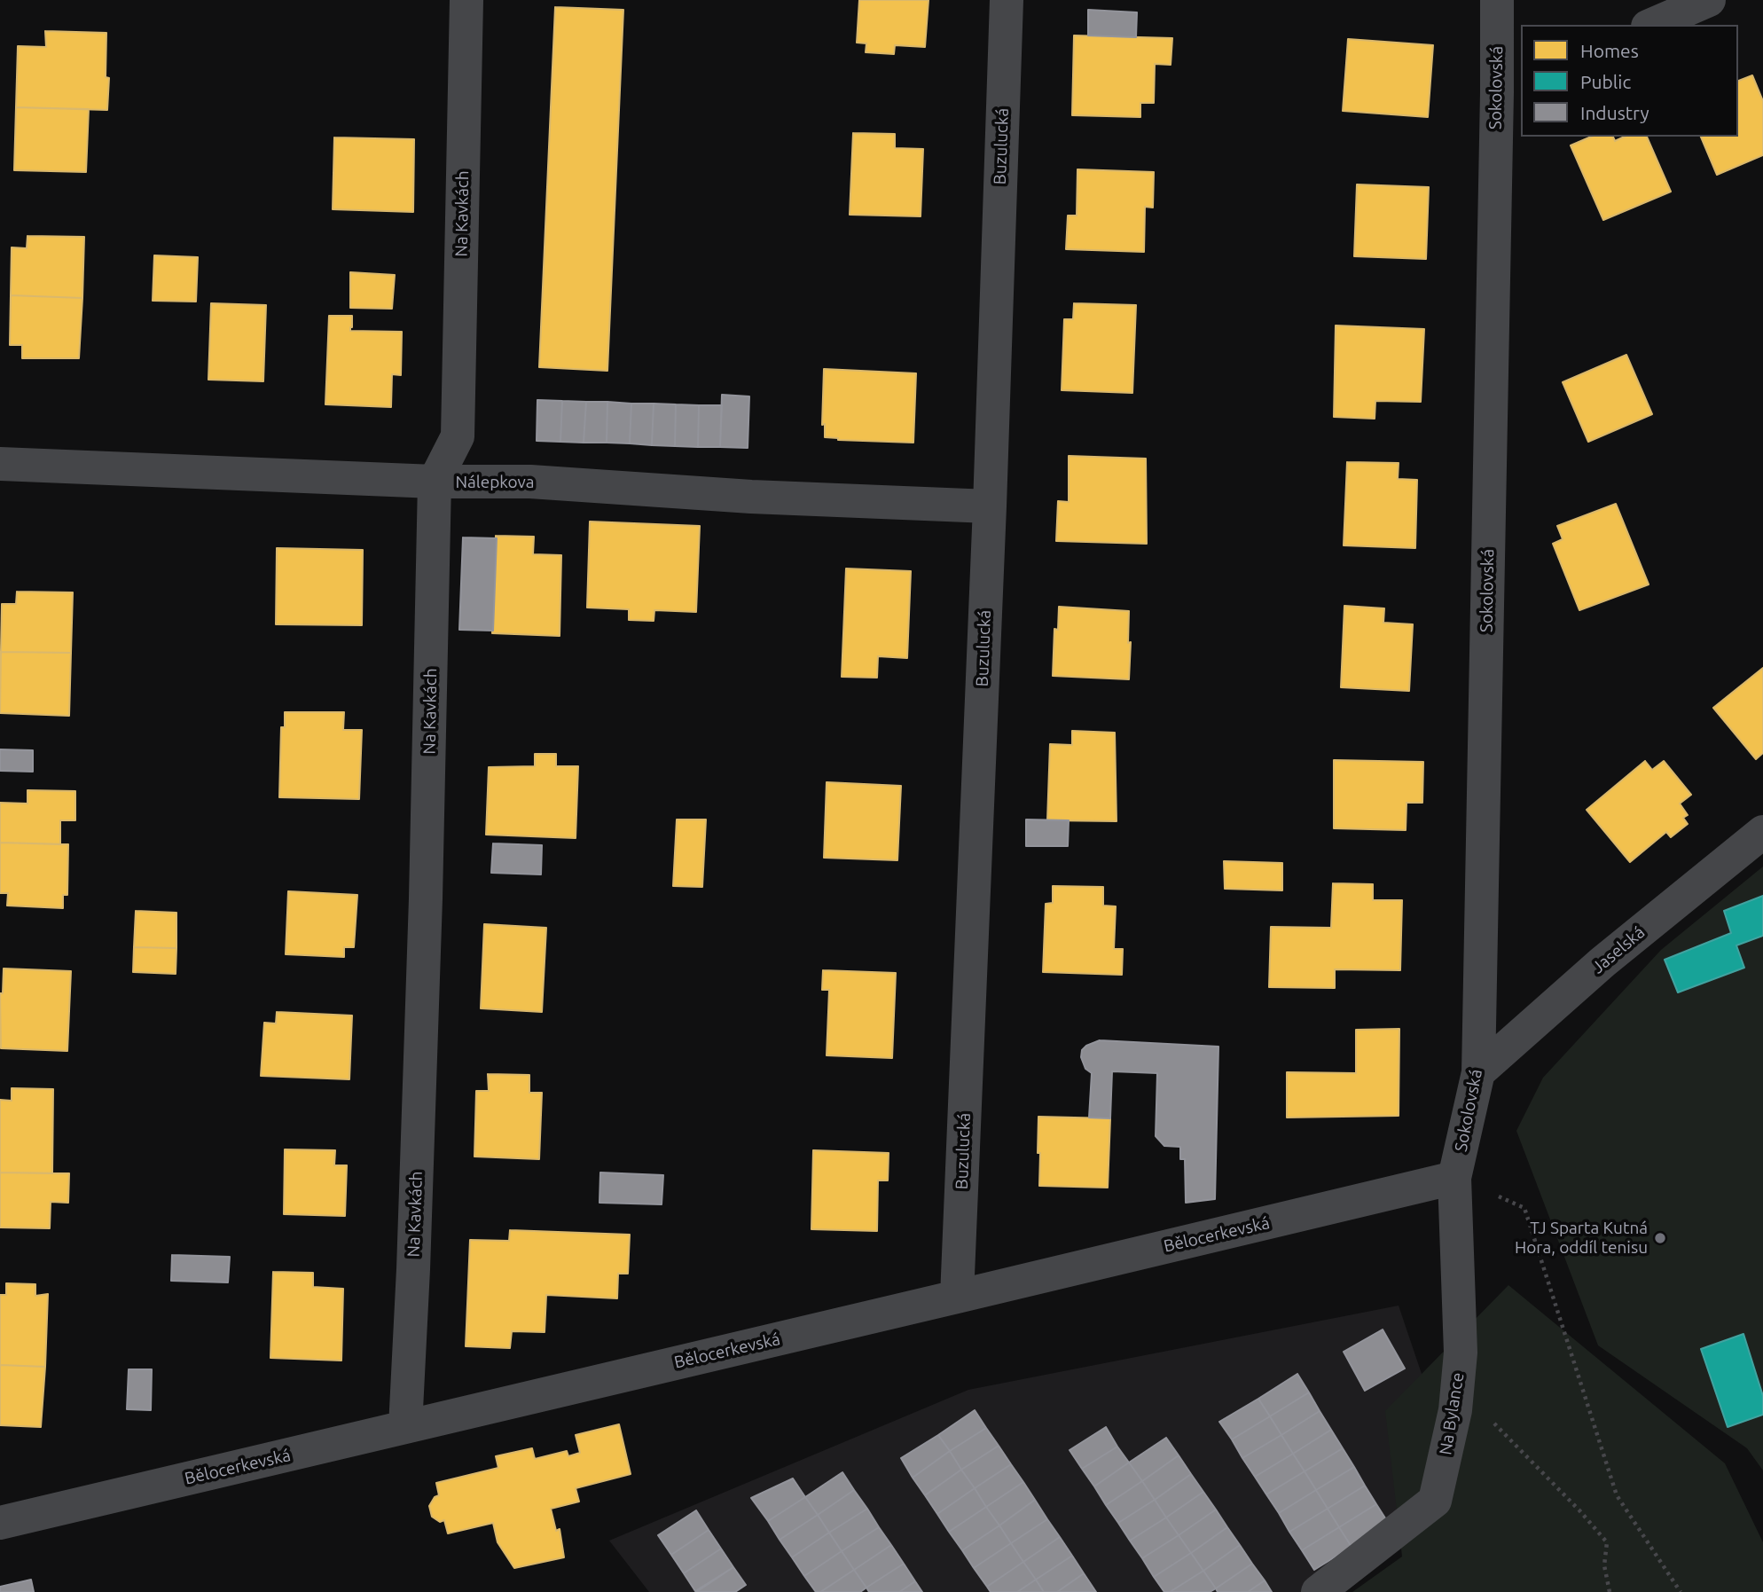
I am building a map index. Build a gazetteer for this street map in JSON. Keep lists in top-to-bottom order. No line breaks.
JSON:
{"streets":{"street":["Sokolovská","Buzulucká","Na Kavkách","Nálepkova","Jaselská","Bělocerkevská","Na Bylance"]},"crossings":[["Sokolovská","Jaselská"],["Sokolovská","Bělocerkevská"],["Sokolovská","Na Bylance"],["Buzulucká","Nálepkova"],["Buzulucká","Bělocerkevská"],["Na Kavkách","Nálepkova"],["Na Kavkách","Bělocerkevská"],["Bělocerkevská","Na Bylance"]],"places":["TJ Sparta Kutná Hora, oddíl tenisu"],"legend":["Homes","Public","Industry"]}
